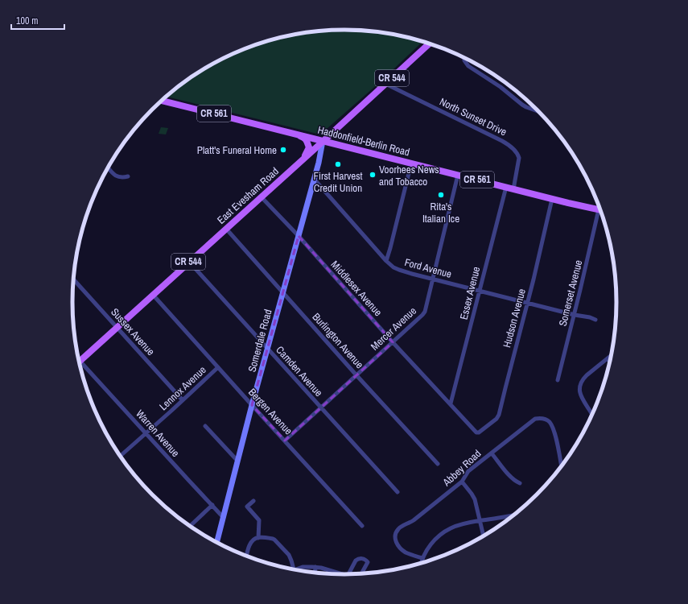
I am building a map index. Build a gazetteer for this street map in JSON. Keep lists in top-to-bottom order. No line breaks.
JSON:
{"streets":{"main road":["CR 544","CR 561","Haddonfield-Berlin Road","East Evesham Road","Somerdale Road"],"street":["North Sunset Drive","Ford Avenue","Middlesex Avenue","Essex Avenue","Somerset Avenue","Hudson Avenue","Mercer Avenue","Sussex Avenue","Burlington Avenue","Camden Avenue","Lennox Avenue","Bergen Avenue","Warren Avenue","Abbey Road"]},"crossings":[["North Sunset Drive","Haddonfield-Berlin Road"],["North Sunset Drive","East Evesham Road"],["Haddonfield-Berlin Road","East Evesham Road"],["Haddonfield-Berlin Road","Essex Avenue"],["Haddonfield-Berlin Road","Hudson Avenue"],["Haddonfield-Berlin Road","Mercer Avenue"],["Haddonfield-Berlin Road","Somerdale Road"],["East Evesham Road","Middlesex Avenue"],["East Evesham Road","Sussex Avenue"],["East Evesham Road","Somerdale Road"],["East Evesham Road","Burlington Avenue"],["East Evesham Road","Camden Avenue"],["East Evesham Road","Bergen Avenue"],["East Evesham Road","Warren Avenue"],["Ford Avenue","Essex Avenue"],["Ford Avenue","Somerset Avenue"],["Ford Avenue","Hudson Avenue"],["Ford Avenue","Mercer Avenue"],["Ford Avenue","Somerdale Road"],["Middlesex Avenue","Essex Avenue"],["Middlesex Avenue","Hudson Avenue"],["Middlesex Avenue","Mercer Avenue"],["Middlesex Avenue","Somerdale Road"],["Mercer Avenue","Burlington Avenue"],["Mercer Avenue","Camden Avenue"],["Mercer Avenue","Bergen Avenue"],["Sussex Avenue","Lennox Avenue"],["Somerdale Road","Burlington Avenue"],["Somerdale Road","Camden Avenue"],["Somerdale Road","Bergen Avenue"],["Somerdale Road","Warren Avenue"],["Lennox Avenue","Bergen Avenue"],["Lennox Avenue","Warren Avenue"]],"places":["Platt's Funeral Home","First Harvest Credit Union","Voorhees News and Tobacco","Rita's Italian Ice"],"scale_bar":"100 m"}
